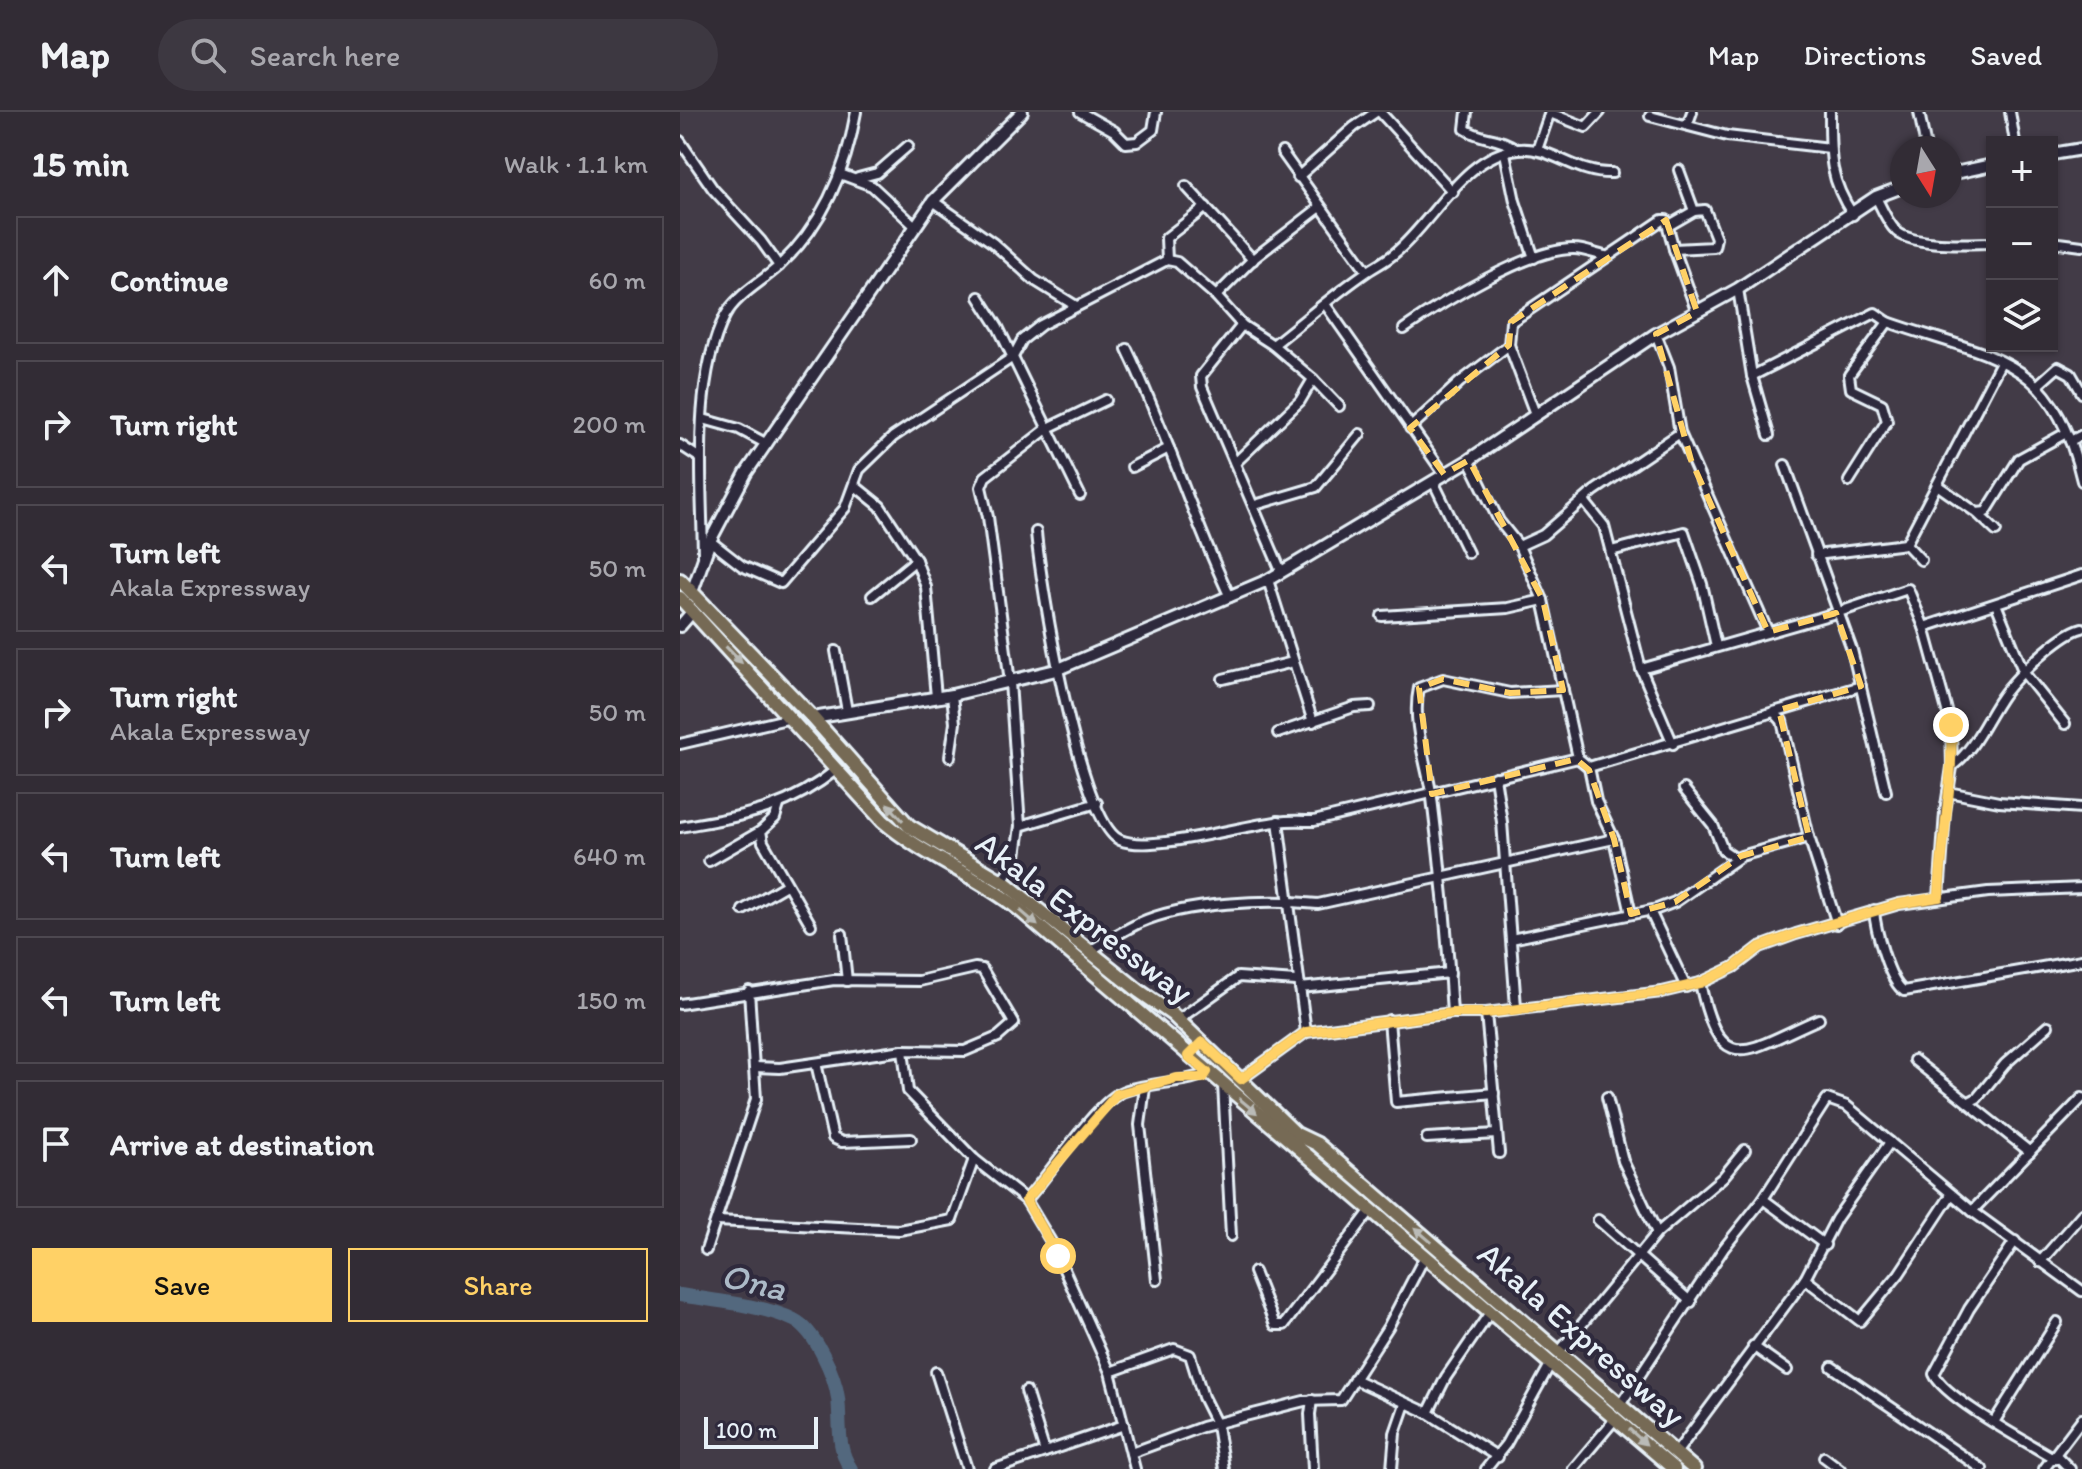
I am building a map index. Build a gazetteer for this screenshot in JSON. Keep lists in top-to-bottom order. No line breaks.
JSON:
{"streets":{"main road":["Akala Expressway"]},"water":["Ona"],"scale_bar":"100 m","north":"bottom","page":{"header":"Map","search":"Search here","nav":["Map","Directions","Saved"],"heading":["15 min","Walk · 1.1 km"],"map_buttons":["+","−"],"list":[["Continue","60 m"],["Turn right","200 m"],["Turn left","Akala Expressway","50 m"],["Turn right","Akala Expressway","50 m"],["Turn left","640 m"],["Turn left","150 m"],"Arrive at destination"],"buttons":["Save","Share"],"scale":"100 m"}}
